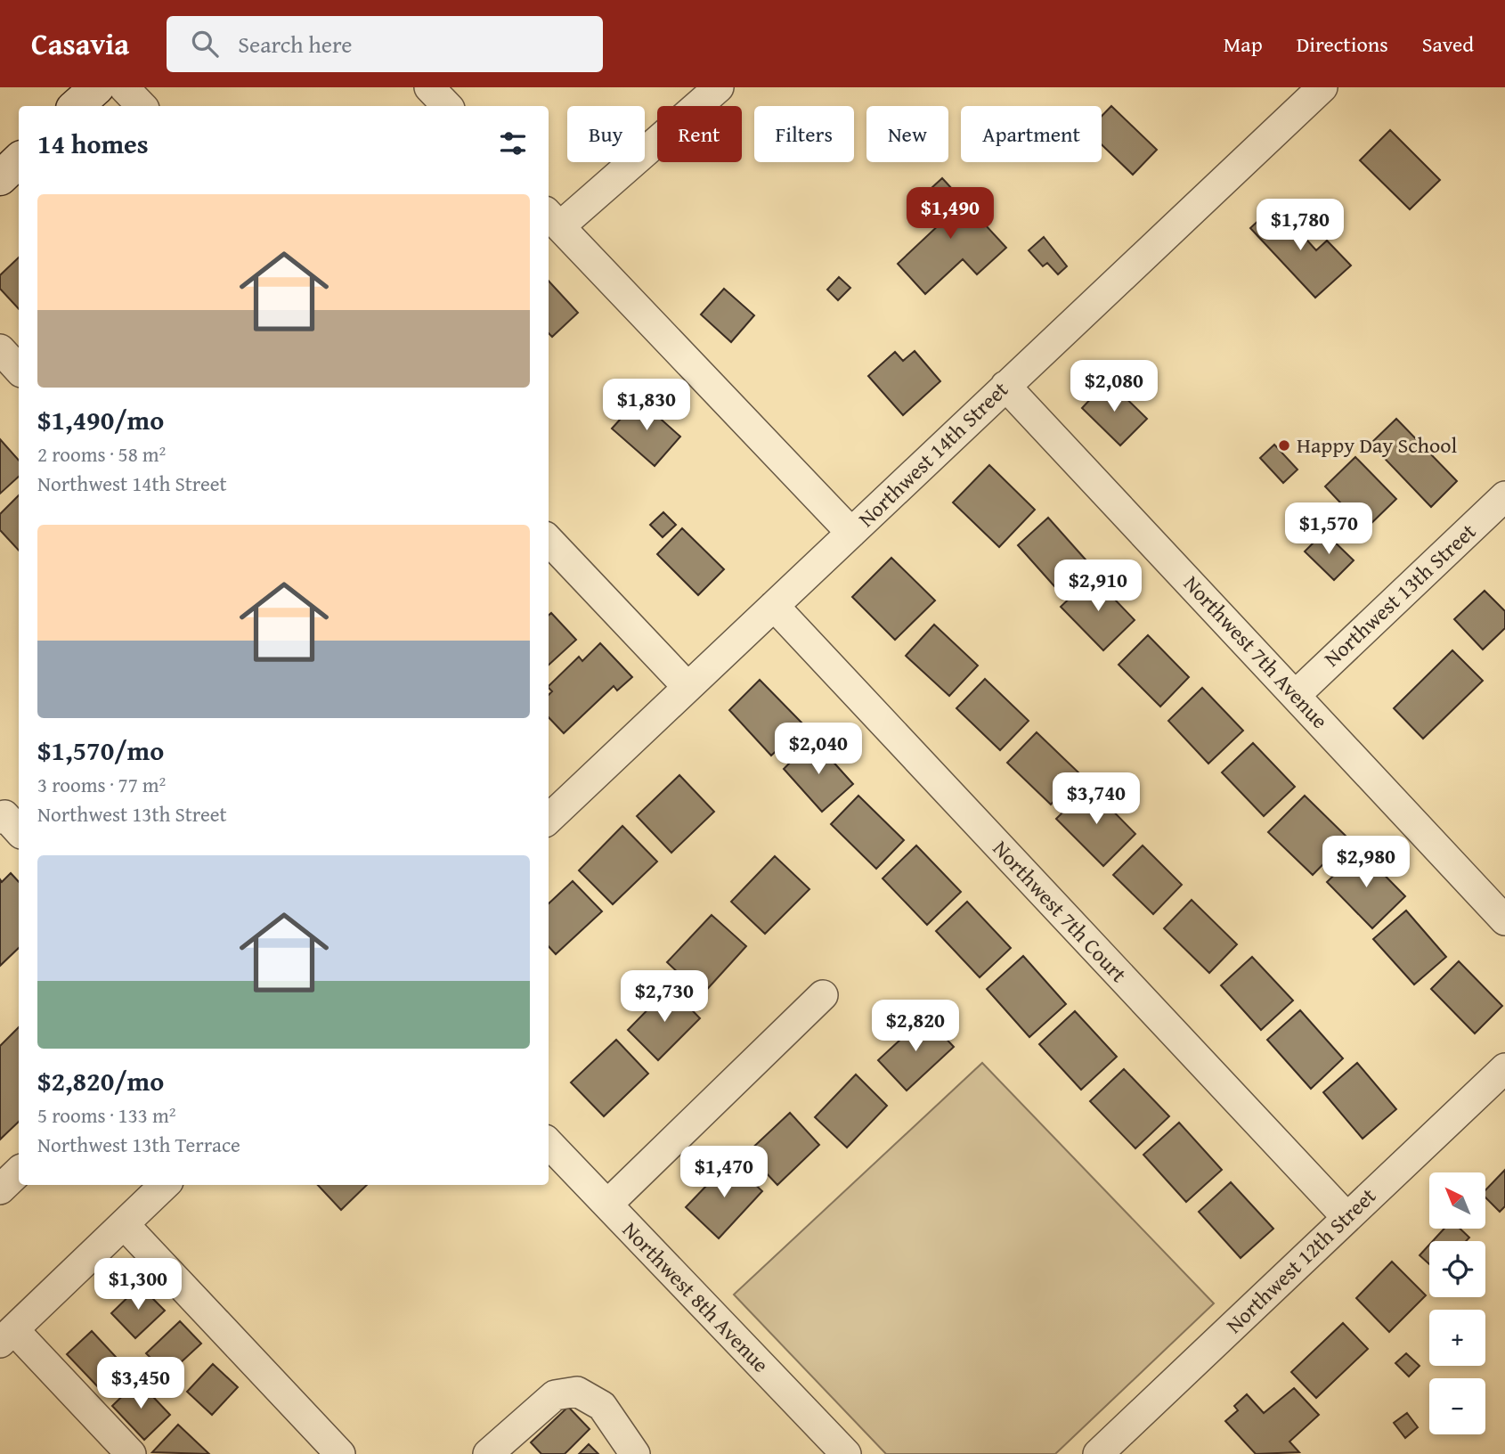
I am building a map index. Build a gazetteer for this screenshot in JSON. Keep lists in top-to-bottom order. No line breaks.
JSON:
{"streets":{"street":["Northwest 14th Street","Northwest 13th Street","Northwest 7th Avenue","Northwest 7th Court","Northwest 12th Street","Northwest 8th Avenue"]},"crossings":[["Northwest 14th Street","Northwest 7th Avenue"],["Northwest 14th Street","Northwest 7th Court"],["Northwest 13th Street","Northwest 7th Avenue"],["Northwest 7th Court","Northwest 12th Street"]],"places":["Happy Day School"],"north":"top left","page":{"header":"Casavia","search":"Search here","nav":["Map","Directions","Saved"],"chip":["Buy","Rent","Filters","New","Apartment"],"heading":"14 homes","list":[{"name":"$1,490/mo","note":"2 rooms · 58 m² · Northwest 14th Street"},{"name":"$1,570/mo","note":"3 rooms · 77 m² · Northwest 13th Street"},{"name":"$2,820/mo","note":"5 rooms · 133 m² · Northwest 13th Terrace"}],"price":["$1,490","$1,780","$2,080","$1,830","$1,570","$2,910","$2,040","$3,740","$2,980","$2,730","$2,820","$1,470","$1,300","$3,450"],"map_buttons":["+","−"]}}
